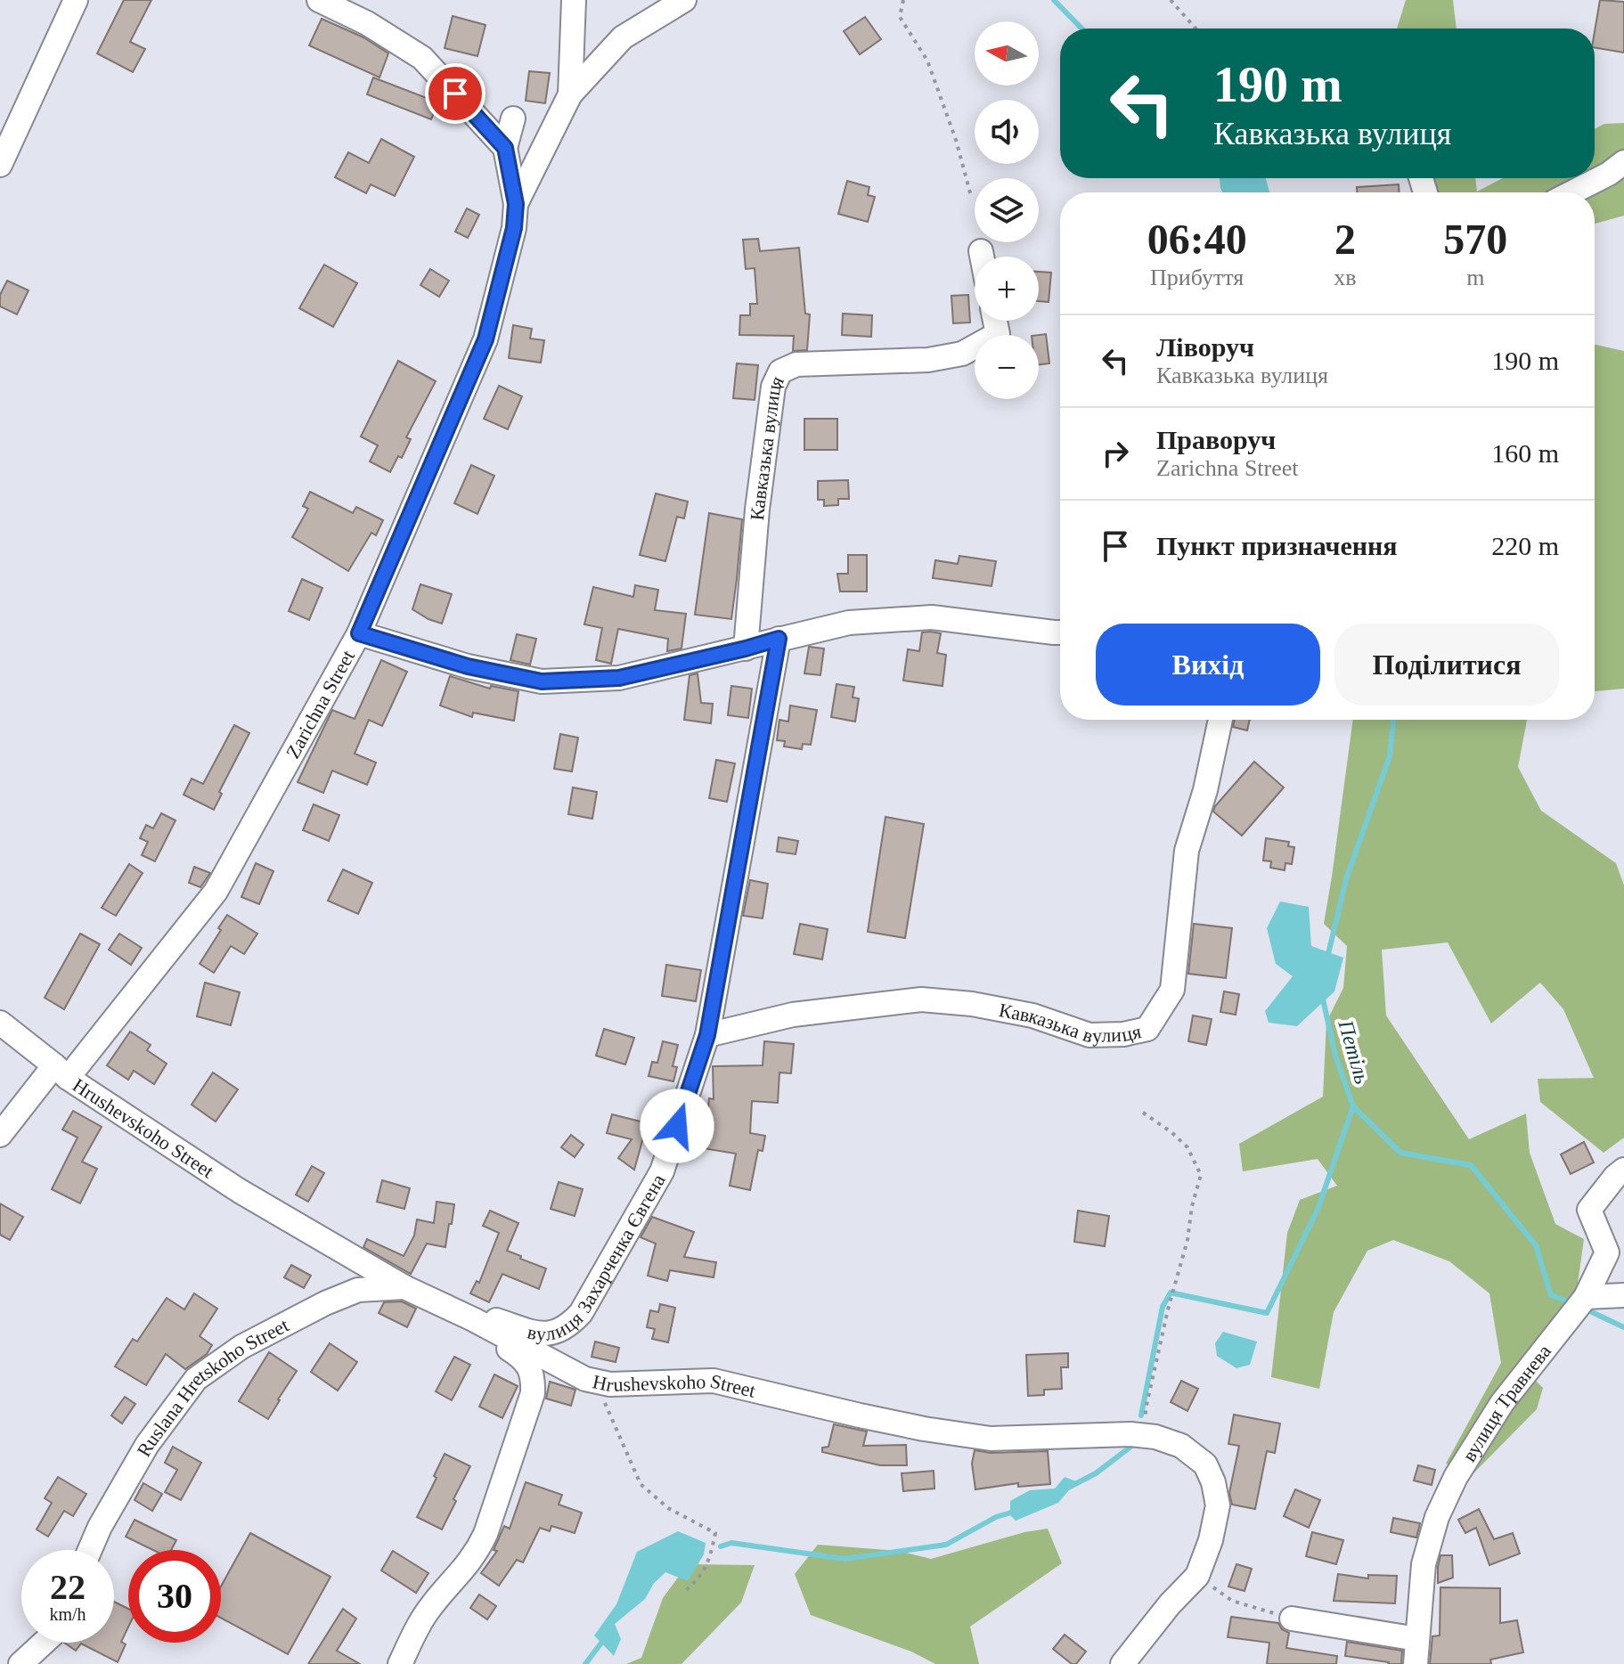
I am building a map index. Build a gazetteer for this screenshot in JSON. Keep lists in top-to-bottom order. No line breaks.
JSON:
{"streets":{"street":["Кавказька вулиця","Zarichna Street","Hrushevskoho Street","вулиця Захарченка Євгена","Ruslana Hretskoho Street","вулиця Травнева"]},"crossings":[["Кавказька вулиця","вулиця Захарченка Євгена"],["Zarichna Street","Hrushevskoho Street"],["Hrushevskoho Street","вулиця Захарченка Євгена"],["Hrushevskoho Street","Ruslana Hretskoho Street"]],"water":["Петіль"],"north":"left","page":{"map_buttons":["+","−"],"turn":["190 m","Кавказька вулиця"],"eta":["06:40","Прибуття","2","хв","570","m"],"list":[{"name":"Ліворуч","note":"Кавказька вулиця","value":"190 m"},{"name":"Праворуч","note":"Zarichna Street","value":"160 m"},{"name":"Пункт призначення","value":"220 m"}],"buttons":["Вихід","Поділитися"],"speed":"22 km/h","limit":"30"}}
